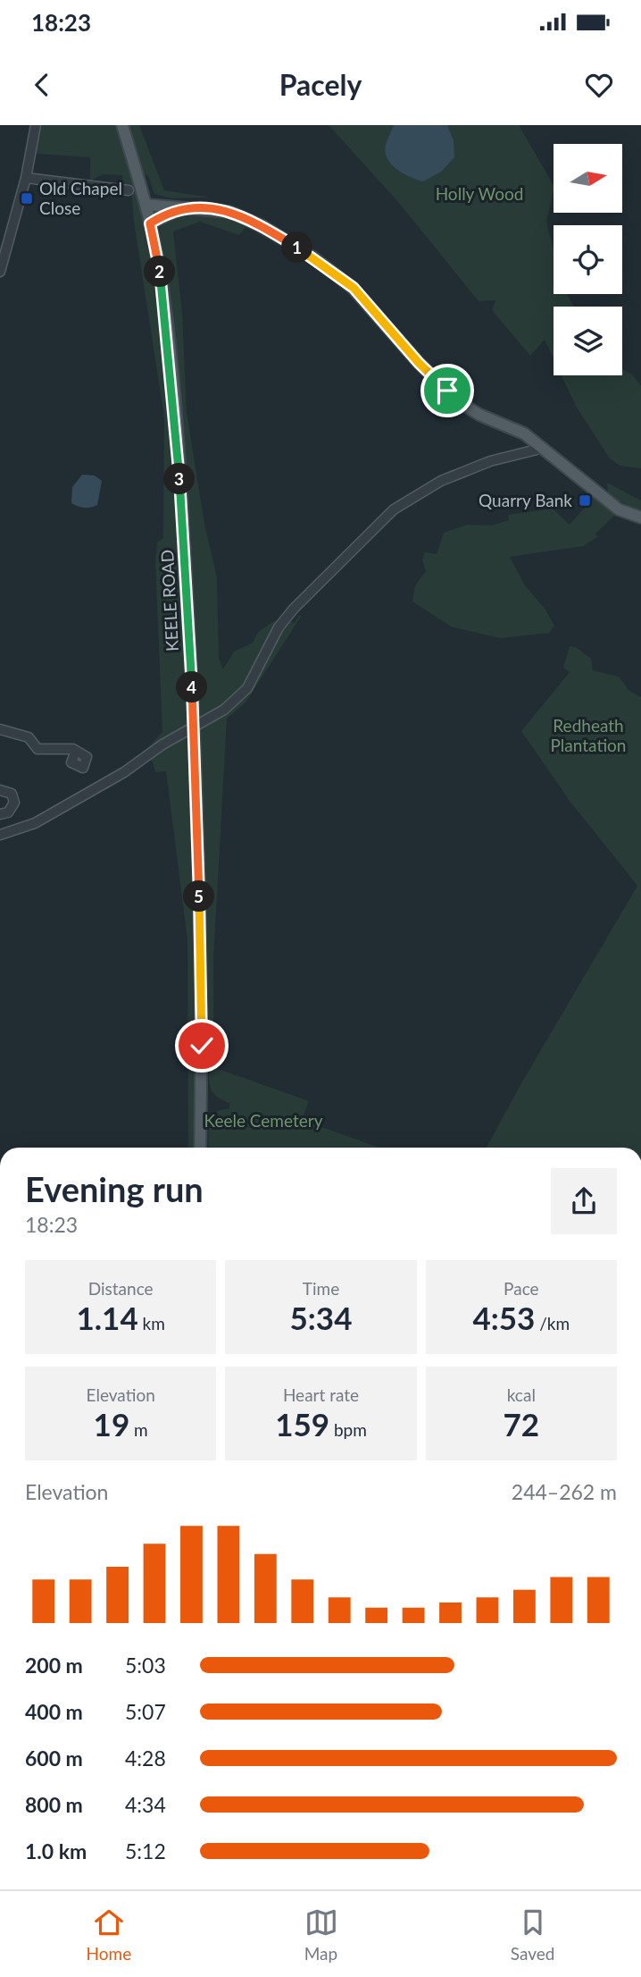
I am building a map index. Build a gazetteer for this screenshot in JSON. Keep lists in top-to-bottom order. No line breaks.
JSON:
{"streets":{"main road":["KEELE ROAD"]},"parks":["Holly Wood","Redheath Plantation","Keele Cemetery"],"places":{"transit":["Old Chapel Close","Quarry Bank"]},"north":"right","page":{"status":"18:23","header":"Pacely","pins":["1","2","3","4","5"],"heading":["Evening run","18:23"],"stats":[["Distance","1.14 km"],["Time","5:34"],["Pace","4:53 /km"],["Elevation","19 m"],["Heart rate","159 bpm"],["kcal","72"]],"chart":["Elevation","244–262 m"],"list":[{"name":"200 m","note":"5:03"},{"name":"400 m","note":"5:07"},{"name":"600 m","note":"4:28"},{"name":"800 m","note":"4:34"},{"name":"1.0 km","note":"5:12"}],"tabs":["Home","Map","Saved"]}}
